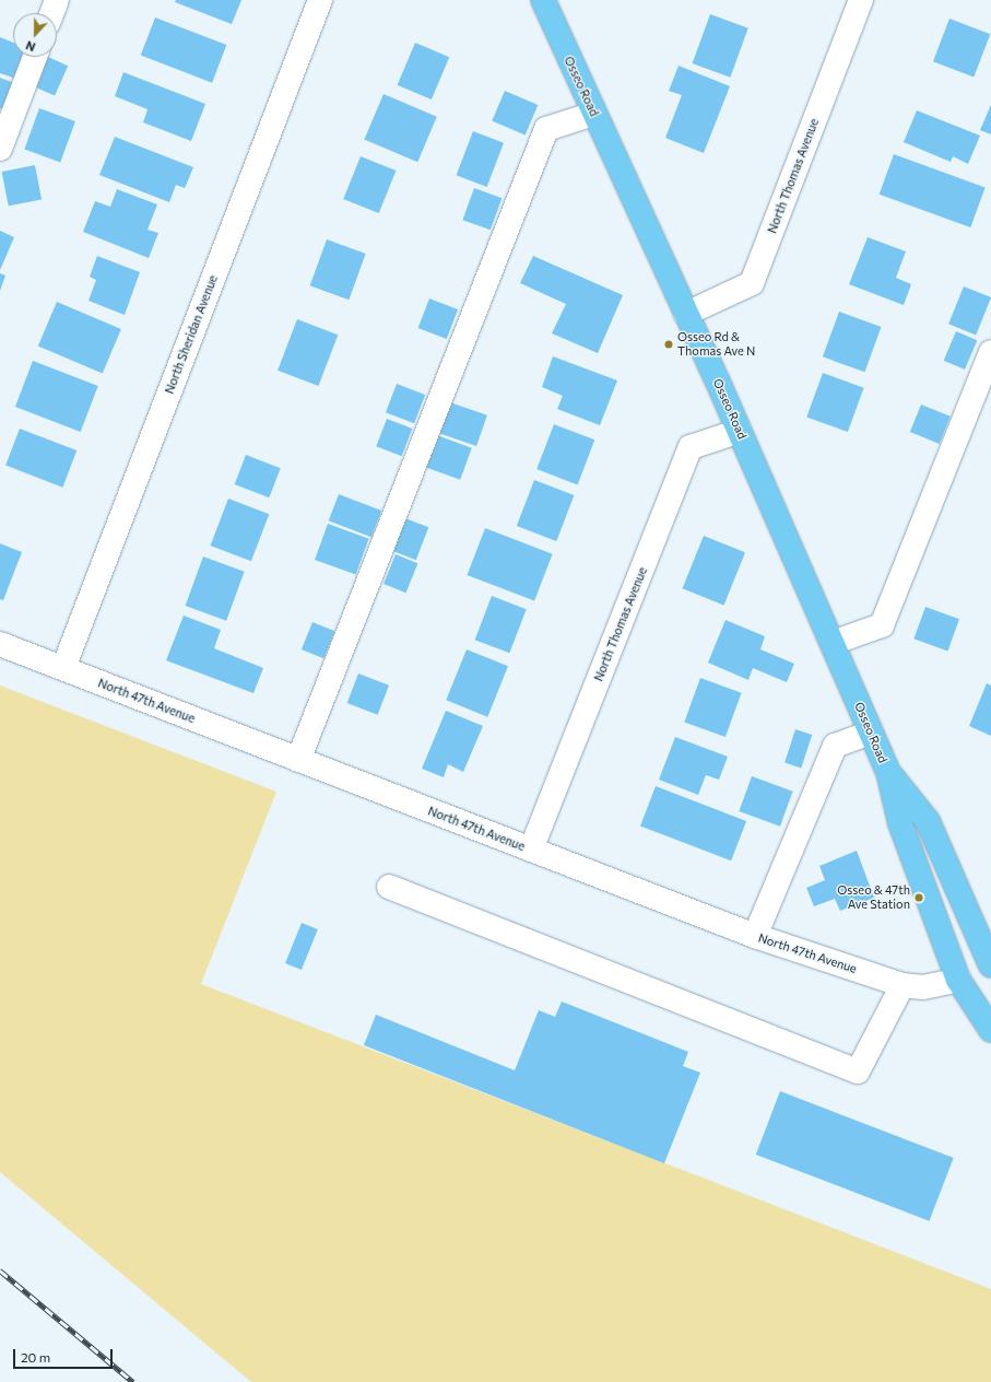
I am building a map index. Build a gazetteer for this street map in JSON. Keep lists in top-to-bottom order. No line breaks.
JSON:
{"streets":{"main road":["Osseo Road"],"street":["North Thomas Avenue","North Sheridan Avenue","North 47th Avenue"]},"crossings":[["Osseo Road","North Thomas Avenue"],["Osseo Road","North 47th Avenue"],["North Thomas Avenue","North 47th Avenue"],["North Sheridan Avenue","North 47th Avenue"]],"places":["Osseo Rd & Thomas Ave N","Osseo & 47th Ave Station"],"scale_bar":"20 m","north":"bottom"}
